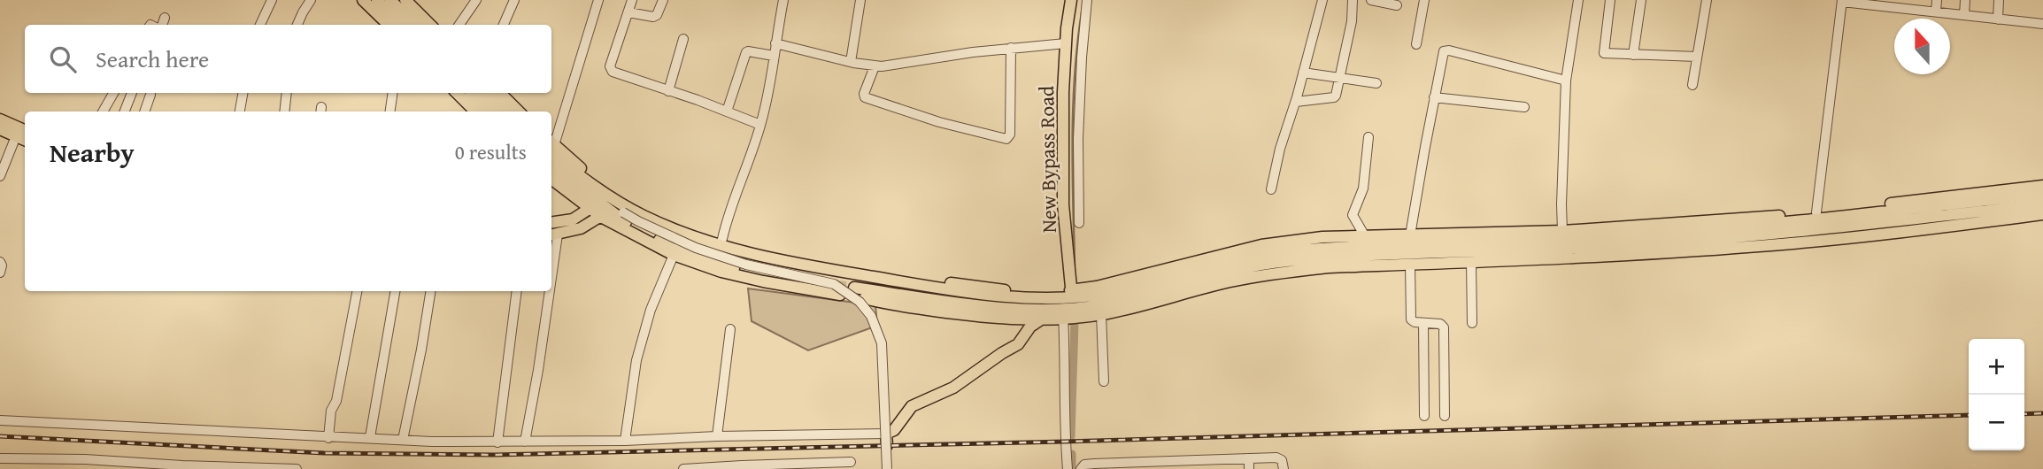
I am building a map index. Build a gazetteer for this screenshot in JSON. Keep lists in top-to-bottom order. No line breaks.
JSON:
{"streets":{"main road":["New Bypass Road"]},"north":"top","page":{"search":"Search here","heading":["Nearby","0 results"],"map_buttons":["+","−"]}}
